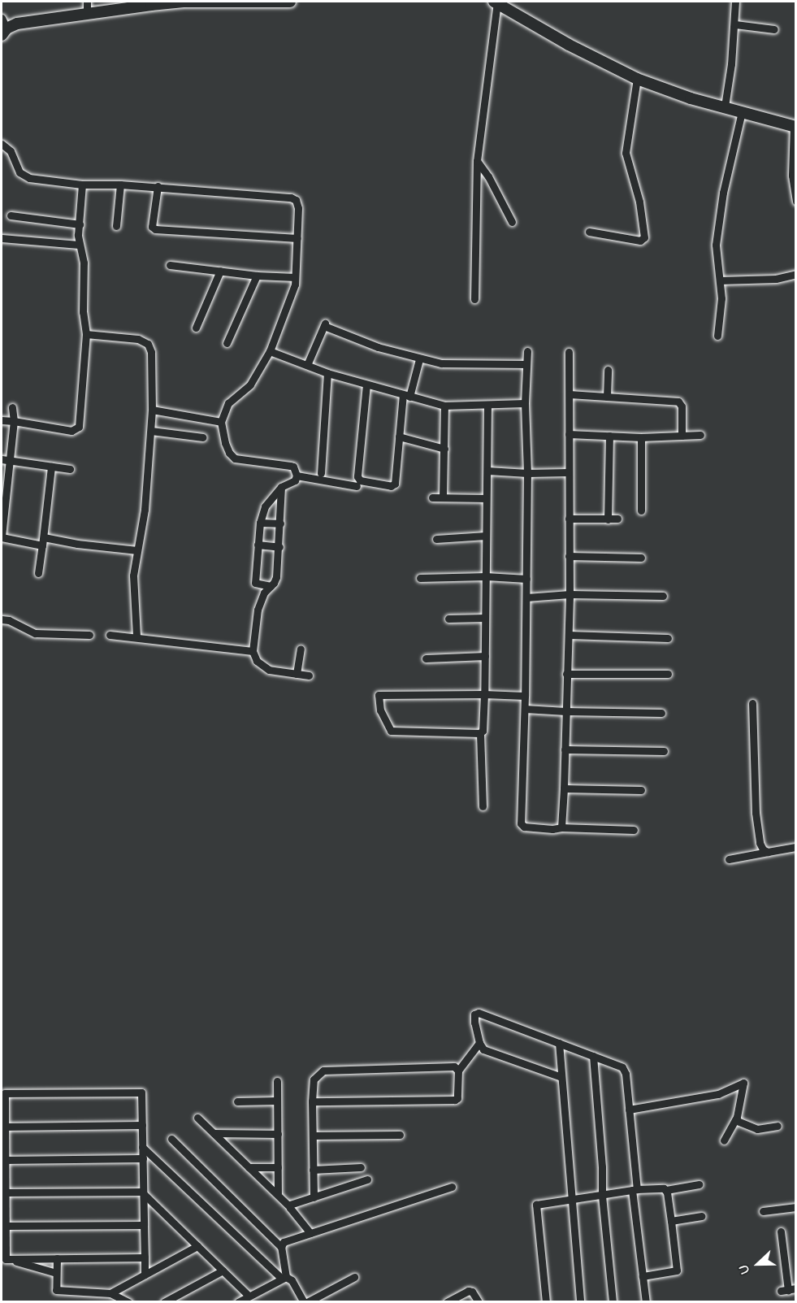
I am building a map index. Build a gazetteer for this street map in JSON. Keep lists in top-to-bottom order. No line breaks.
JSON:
{"north":"left"}
